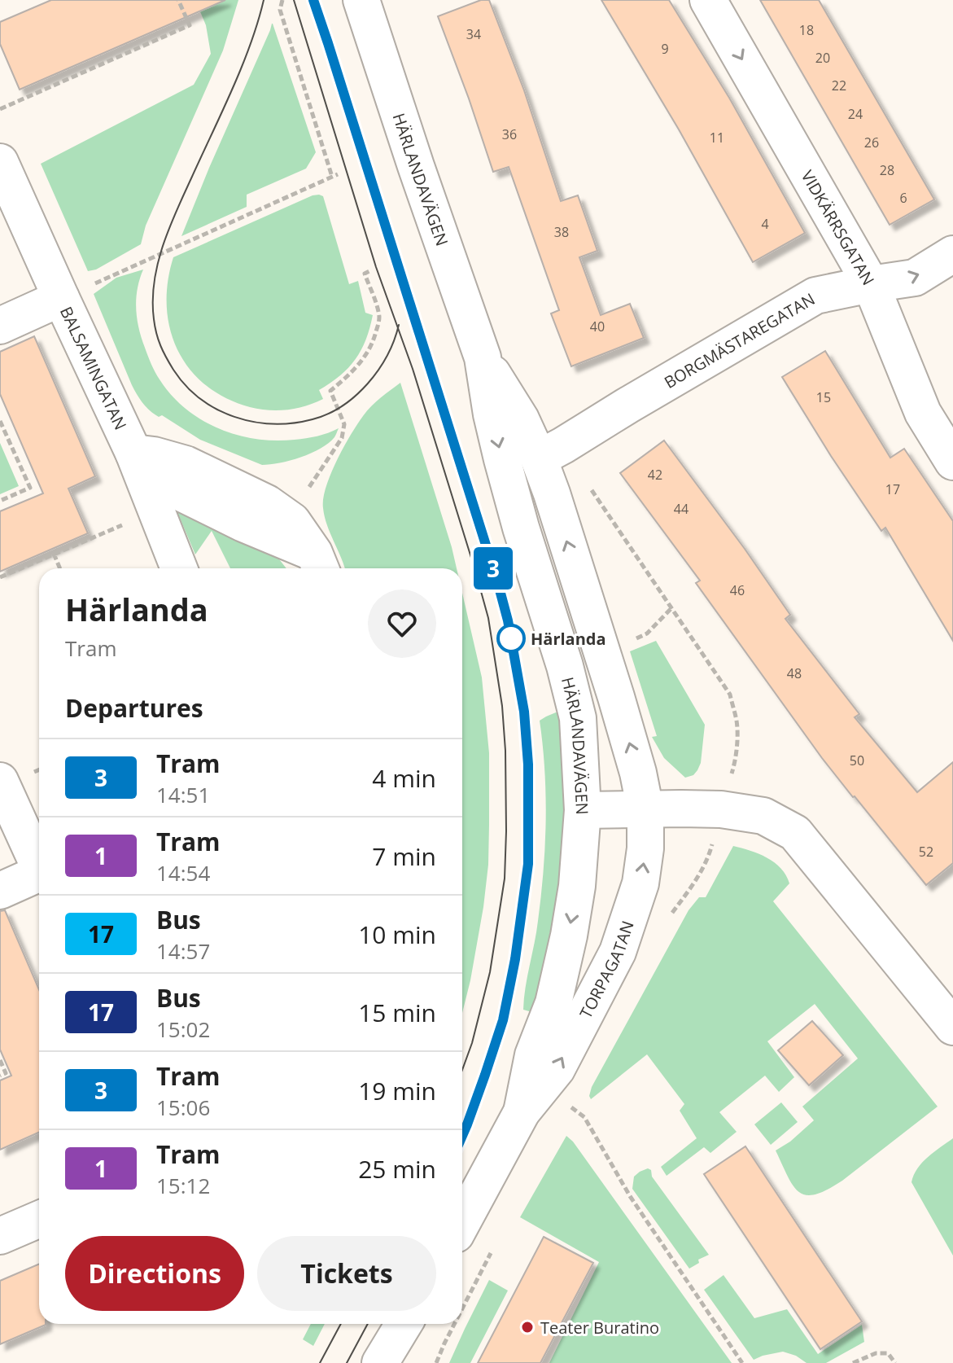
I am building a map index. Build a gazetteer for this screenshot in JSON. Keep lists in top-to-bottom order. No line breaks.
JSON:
{"streets":{"street":["HÄRLANDAVÄGEN","VIDKÄRRSGATAN","BORGMÄSTAREGATAN","BALSAMINGATAN","TORPAGATAN"]},"crossings":[["HÄRLANDAVÄGEN","BORGMÄSTAREGATAN"],["HÄRLANDAVÄGEN","TORPAGATAN"],["VIDKÄRRSGATAN","BORGMÄSTAREGATAN"]],"one_way":["VIDKÄRRSGATAN"],"places":["Härlanda","Teater Buratino"],"lines":["tram line 3"],"house_numbers":["18","34","9","20","22","24","36","11","26","28","6","4","38","40","15","42","17","44","46","48","50","52"],"page":{"on_map":"3","heading":[["Härlanda","Tram"],"Departures"],"list":[{"mark":"3","name":"Tram","note":"14:51","value":"4 min"},{"mark":"1","name":"Tram","note":"14:54","value":"7 min"},{"mark":"17","name":"Bus","note":"14:57","value":"10 min"},{"mark":"17","name":"Bus","note":"15:02","value":"15 min"},{"mark":"3","name":"Tram","note":"15:06","value":"19 min"},{"mark":"1","name":"Tram","note":"15:12","value":"25 min"}],"buttons":["Directions","Tickets"]}}
